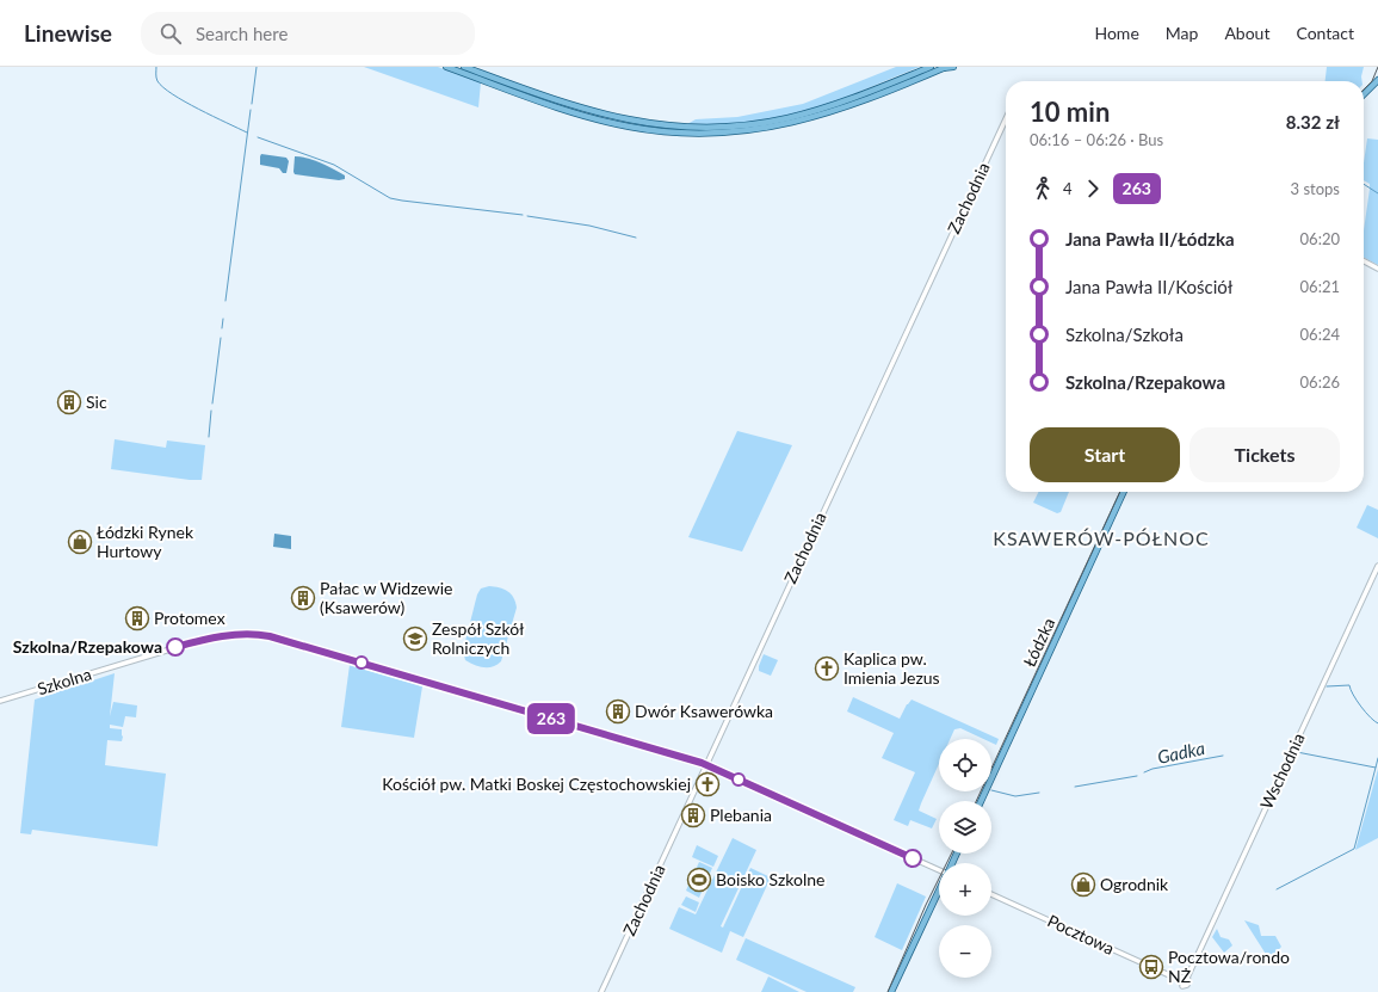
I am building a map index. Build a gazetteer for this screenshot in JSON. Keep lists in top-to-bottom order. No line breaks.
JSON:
{"streets":{"main road":["Łódzka"],"street":["Zachodnia","Szkolna","Wschodnia","Pocztowa"]},"crossings":[["Zachodnia","Szkolna"],["Wschodnia","Pocztowa"]],"districts":["KSAWERÓW-PÓŁNOC"],"water":["Gadka"],"places":{"building":["Sic","Pałac w Widzewie (Ksawerów)","Protomex","Dwór Ksawerówka","Plebania"],"shop":["Łódzki Rynek Hurtowy","Ogrodnik"],"school or university":["Zespół Szkół Rolniczych"],"other":["Szkolna/Rzepakowa"],"church":["Kaplica pw. Imienia Jezus","Kościół pw. Matki Boskej Częstochowskiej"],"sports":["Boisko Szkolne"],"bus stop":["Pocztowa/rondo NŻ"]},"lines":["bus line 263"],"page":{"header":"Linewise","search":"Search here","nav":["Home","Map","About","Contact"],"on_map":"263","heading":["10 min","06:16 – 06:26 · Bus","8.32 zł"],"legs":["4","263","3 stops"],"list":[{"name":"Jana Pawła II/Łódzka","value":"06:20"},{"name":"Jana Pawła II/Kościół","value":"06:21"},{"name":"Szkolna/Szkoła","value":"06:24"},{"name":"Szkolna/Rzepakowa","value":"06:26"}],"buttons":["Start","Tickets"],"map_buttons":["+","−"]}}
